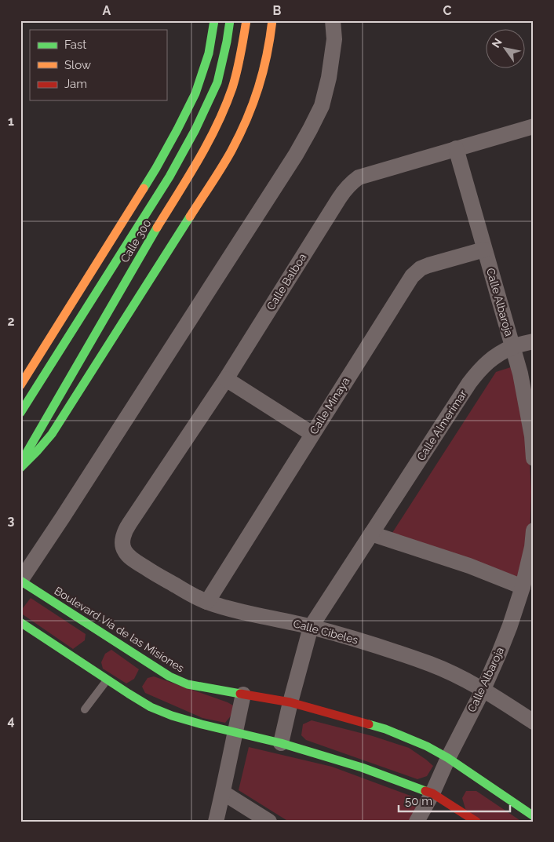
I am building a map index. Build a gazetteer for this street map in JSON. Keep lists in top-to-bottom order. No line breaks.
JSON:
{"streets":{"main road":["Calle 300","Boulevard Vía de las Misiones"],"street":["Calle Balboa","Calle Albaroja","Calle Minaya","Calle Almerimar","Calle Cibeles"]},"crossings":[["Calle Balboa","Calle Albaroja"],["Calle Balboa","Calle Cibeles"],["Calle Albaroja","Calle Minaya"],["Calle Albaroja","Calle Almerimar"],["Calle Albaroja","Boulevard Vía de las Misiones"],["Calle Albaroja","Calle Cibeles"],["Calle Minaya","Calle Cibeles"],["Calle Almerimar","Boulevard Vía de las Misiones"],["Calle Almerimar","Calle Cibeles"]],"legend":["Fast","Slow","Jam"],"scale_bar":"50 m","north":"top left","grid":{"columns":["A","B","C"],"rows":["1","2","3","4"]}}
